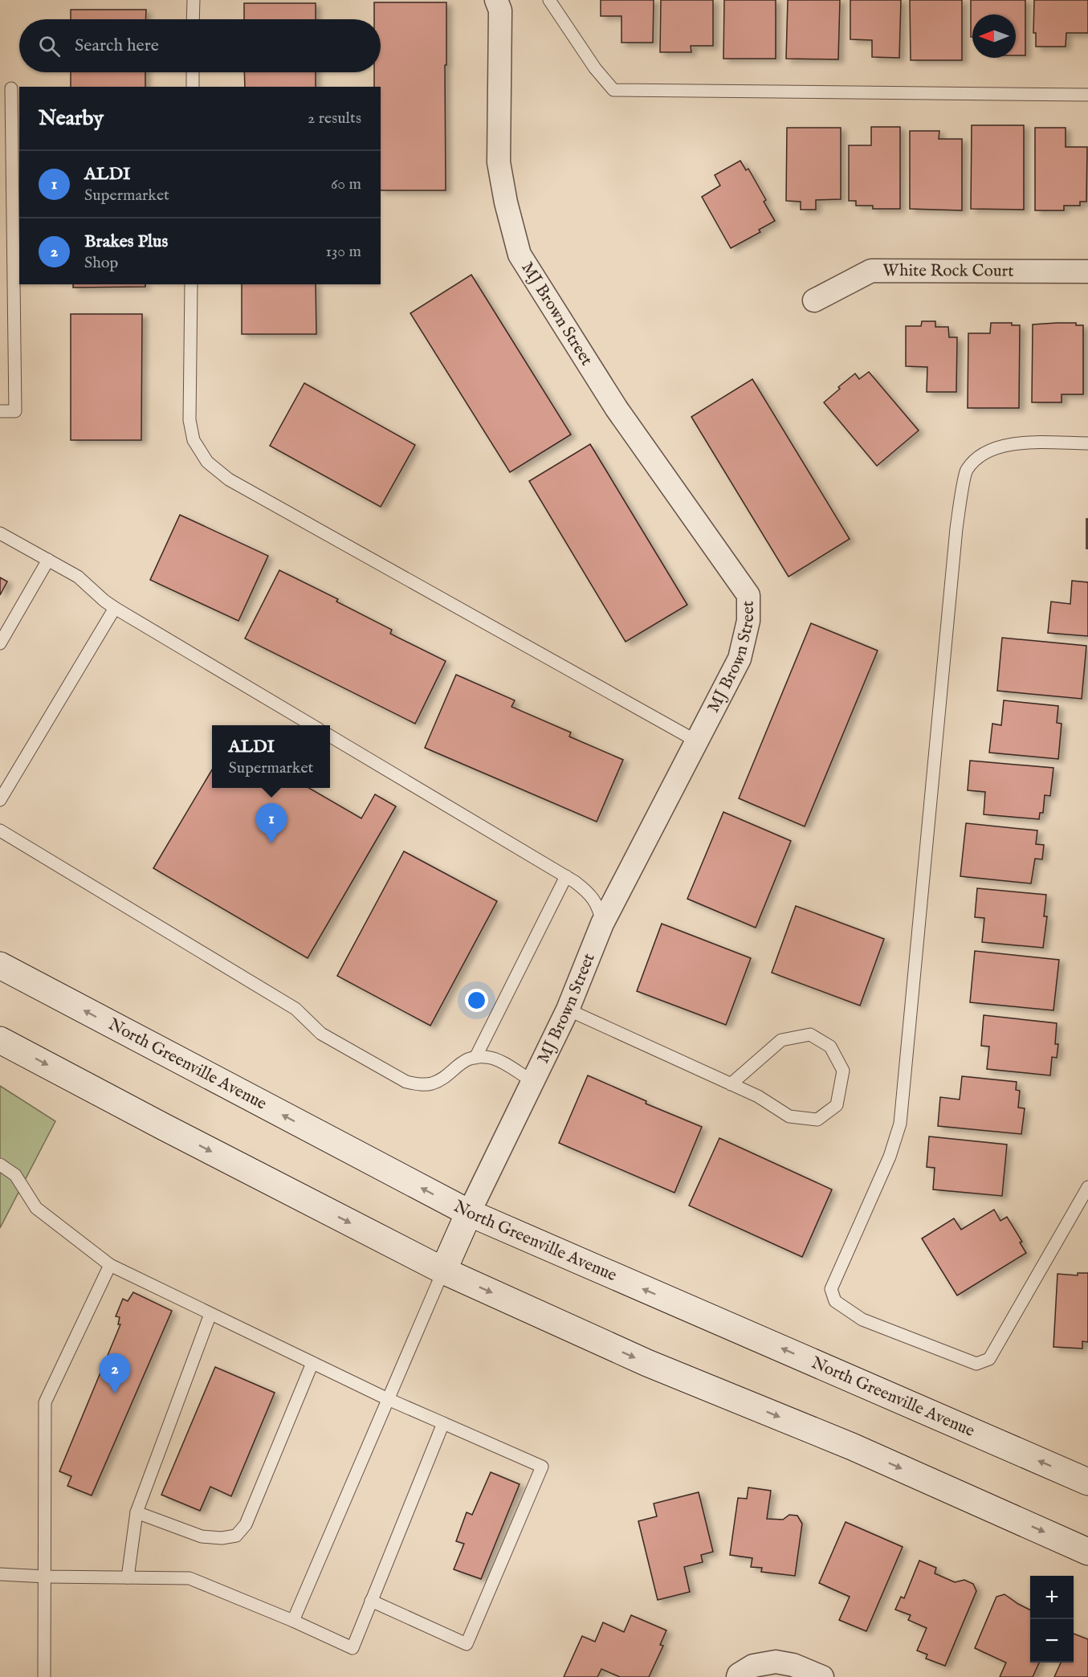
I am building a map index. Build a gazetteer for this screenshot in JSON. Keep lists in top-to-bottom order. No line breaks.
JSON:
{"streets":{"main road":["North Greenville Avenue"],"street":["White Rock Court","MJ Brown Street"]},"crossings":[["MJ Brown Street","North Greenville Avenue"]],"north":"left","page":{"search":"Search here","heading":["Nearby","2 results"],"list":[{"mark":"1","name":"ALDI","note":"Supermarket","value":"60 m"},{"mark":"2","name":"Brakes Plus","note":"Shop","value":"130 m"}],"popup":["ALDI","Supermarket"],"pins":["1","2"],"map_buttons":["+","−"]}}
